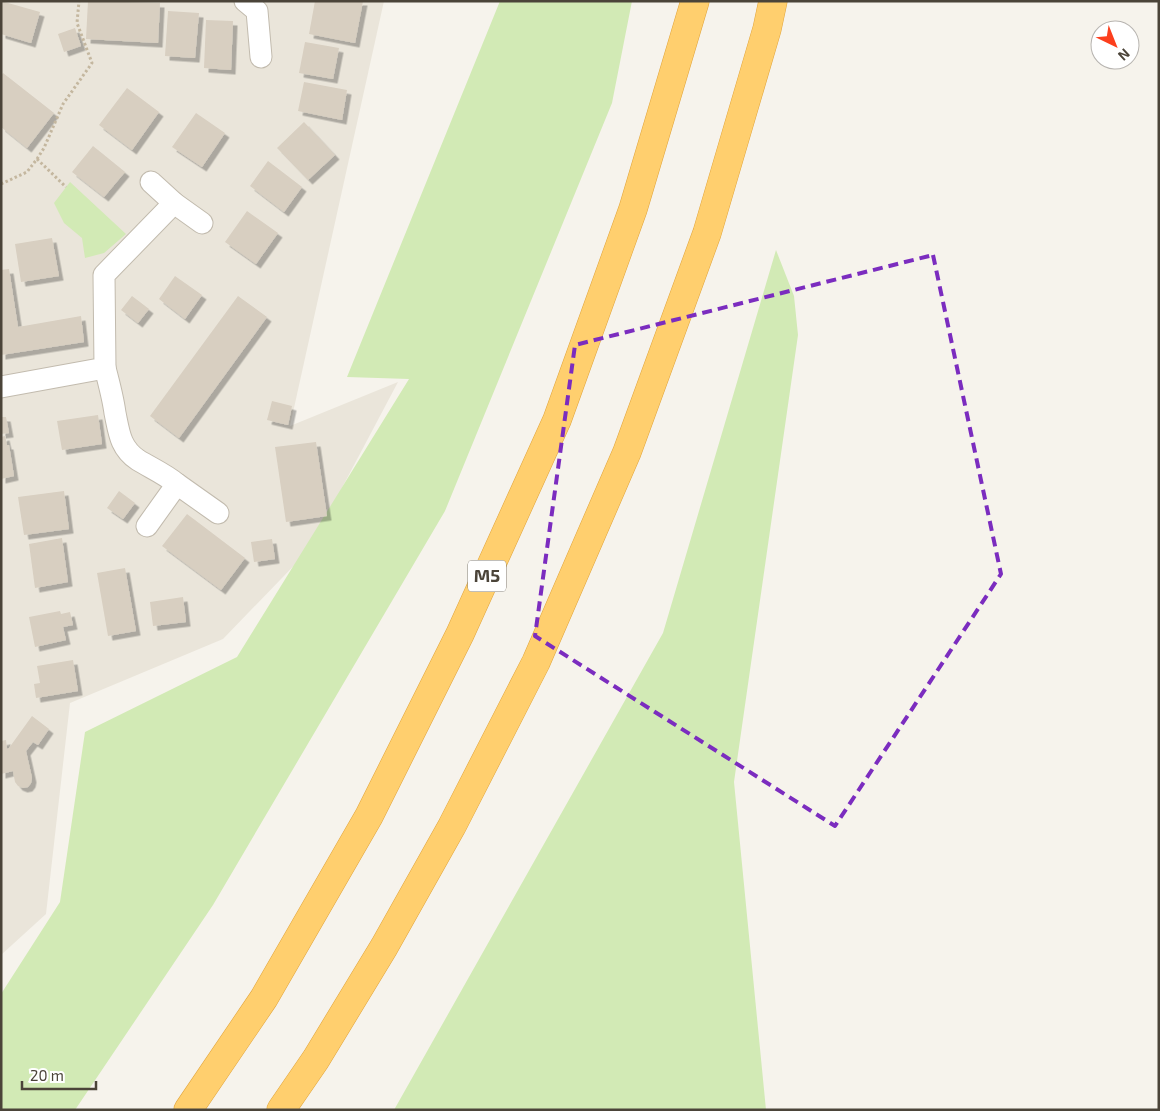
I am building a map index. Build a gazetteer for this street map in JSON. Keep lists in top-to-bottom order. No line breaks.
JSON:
{"streets":{"highway":["M5"]},"scale_bar":"20 m","north":"bottom right"}
